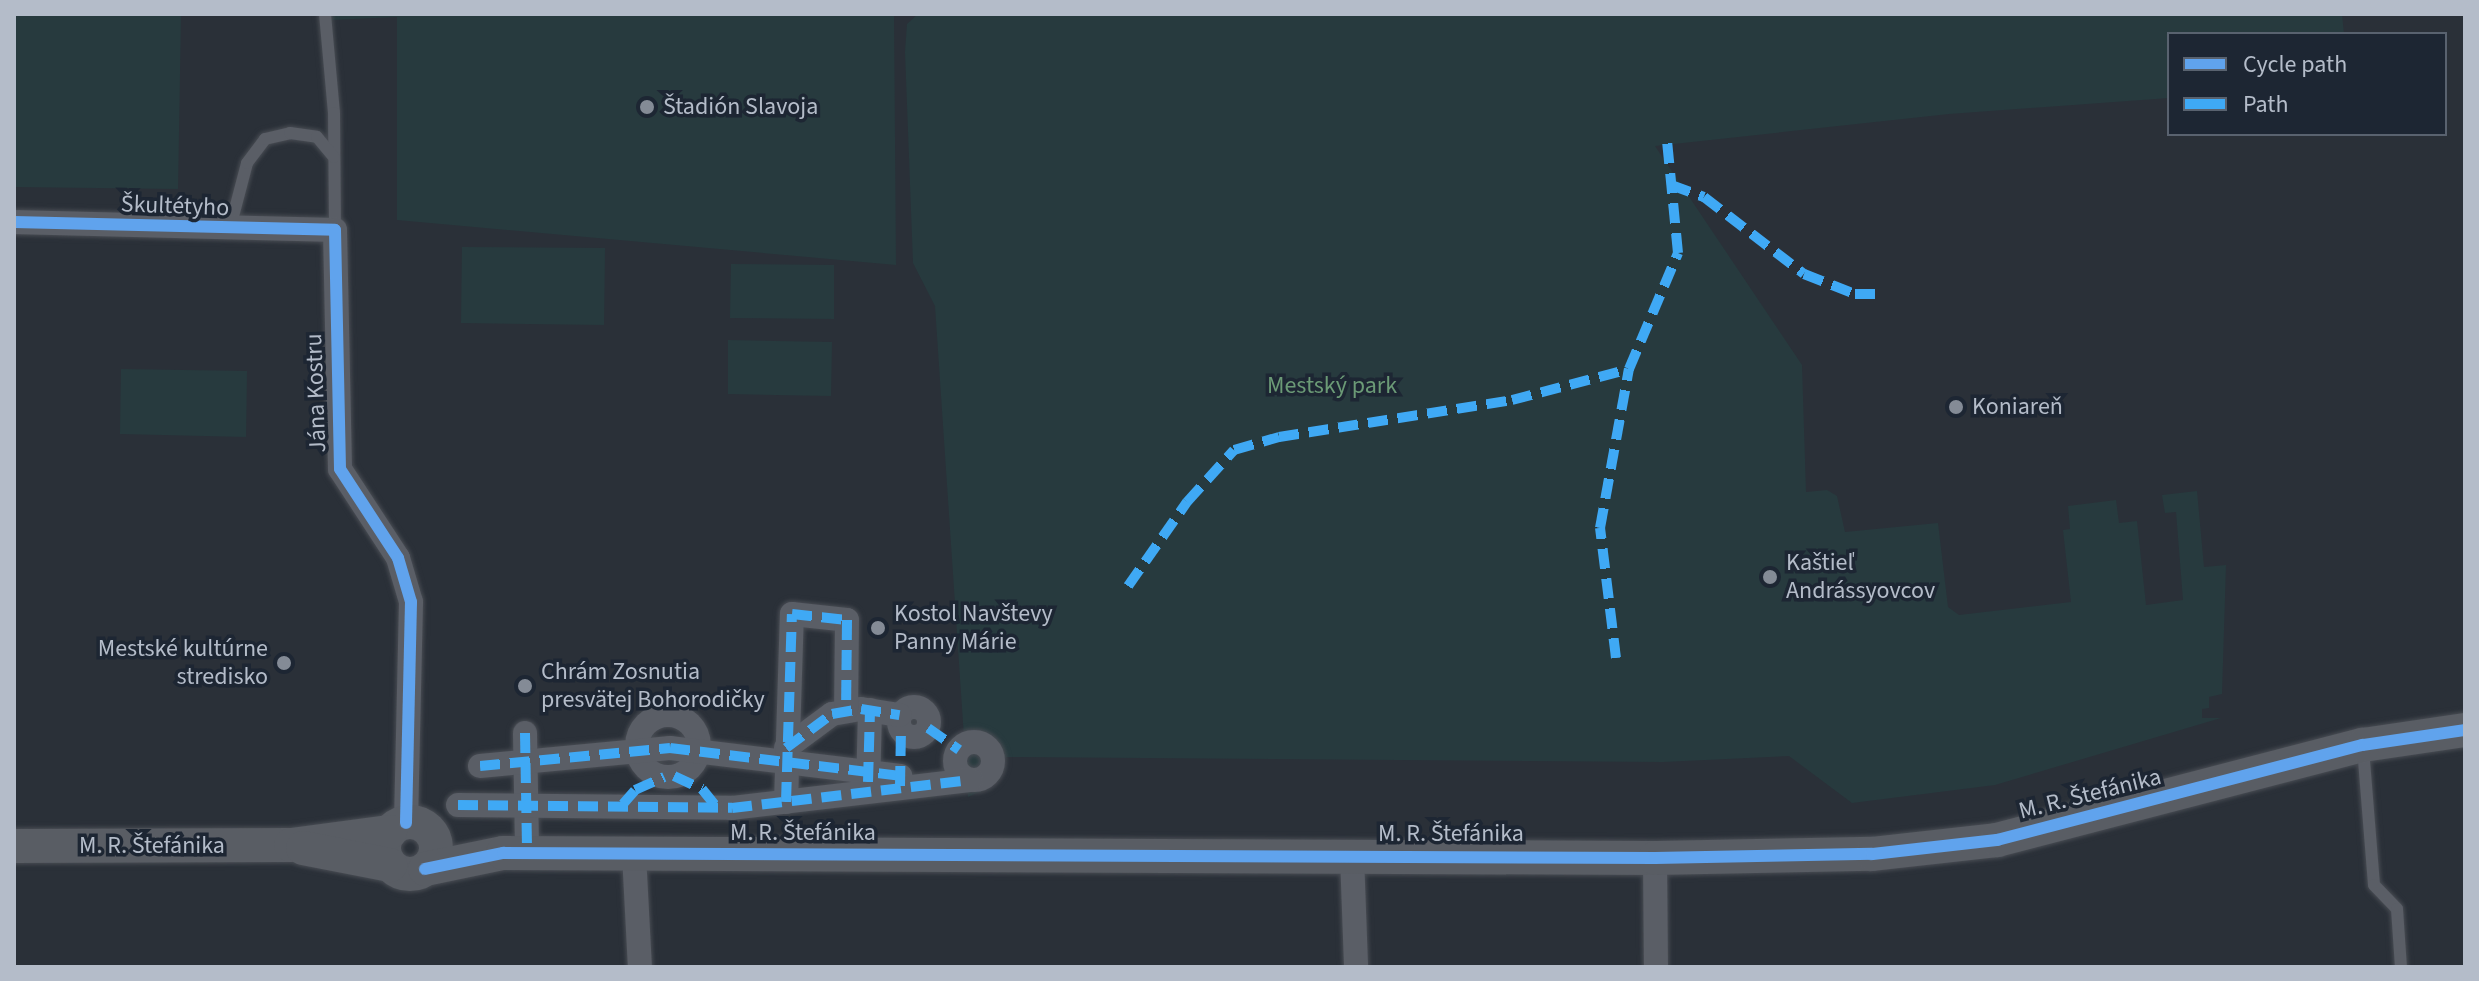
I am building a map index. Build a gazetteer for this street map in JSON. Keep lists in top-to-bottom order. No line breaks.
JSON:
{"streets":{"street":["Škultétyho","Jána Kostru","M. R. Štefánika"]},"crossings":[["Škultétyho","Jána Kostru"],["Jána Kostru","M. R. Štefánika"]],"parks":["Mestský park"],"places":["Štadión Slavoja","Koniareň","Kaštieľ Andrássyovcov","Kostol Navštevy Panny Márie","Mestské kultúrne stredisko","Chrám Zosnutia presvätej Bohorodičky"],"legend":["Cycle path","Path"]}
